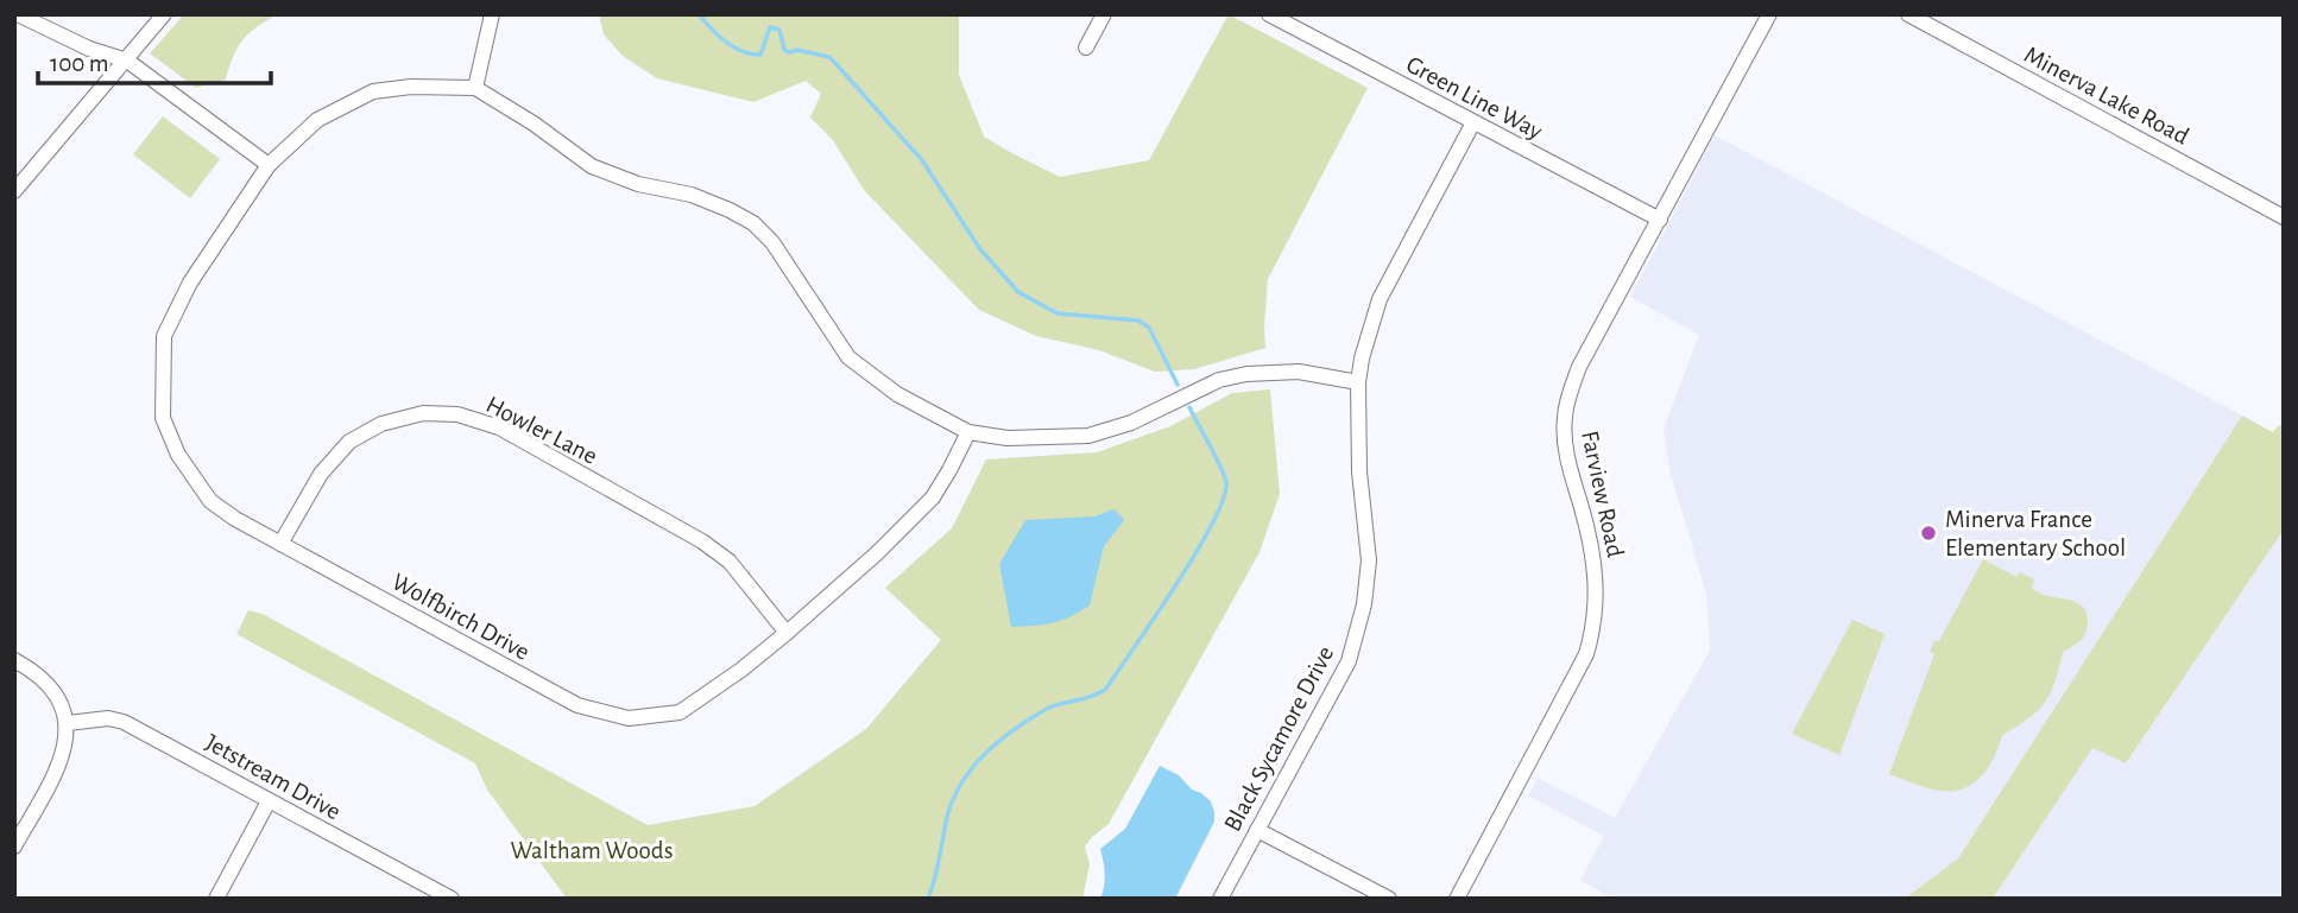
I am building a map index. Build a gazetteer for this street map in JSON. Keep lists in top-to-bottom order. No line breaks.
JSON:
{"streets":{"street":["Minerva Lake Road","Green Line Way","Howler Lane","Farview Road","Wolfbirch Drive","Black Sycamore Drive","Jetstream Drive"]},"crossings":[["Green Line Way","Farview Road"],["Green Line Way","Black Sycamore Drive"],["Howler Lane","Wolfbirch Drive"]],"parks":["Waltham Woods"],"places":["Minerva France Elementary School"],"scale_bar":"100 m"}
